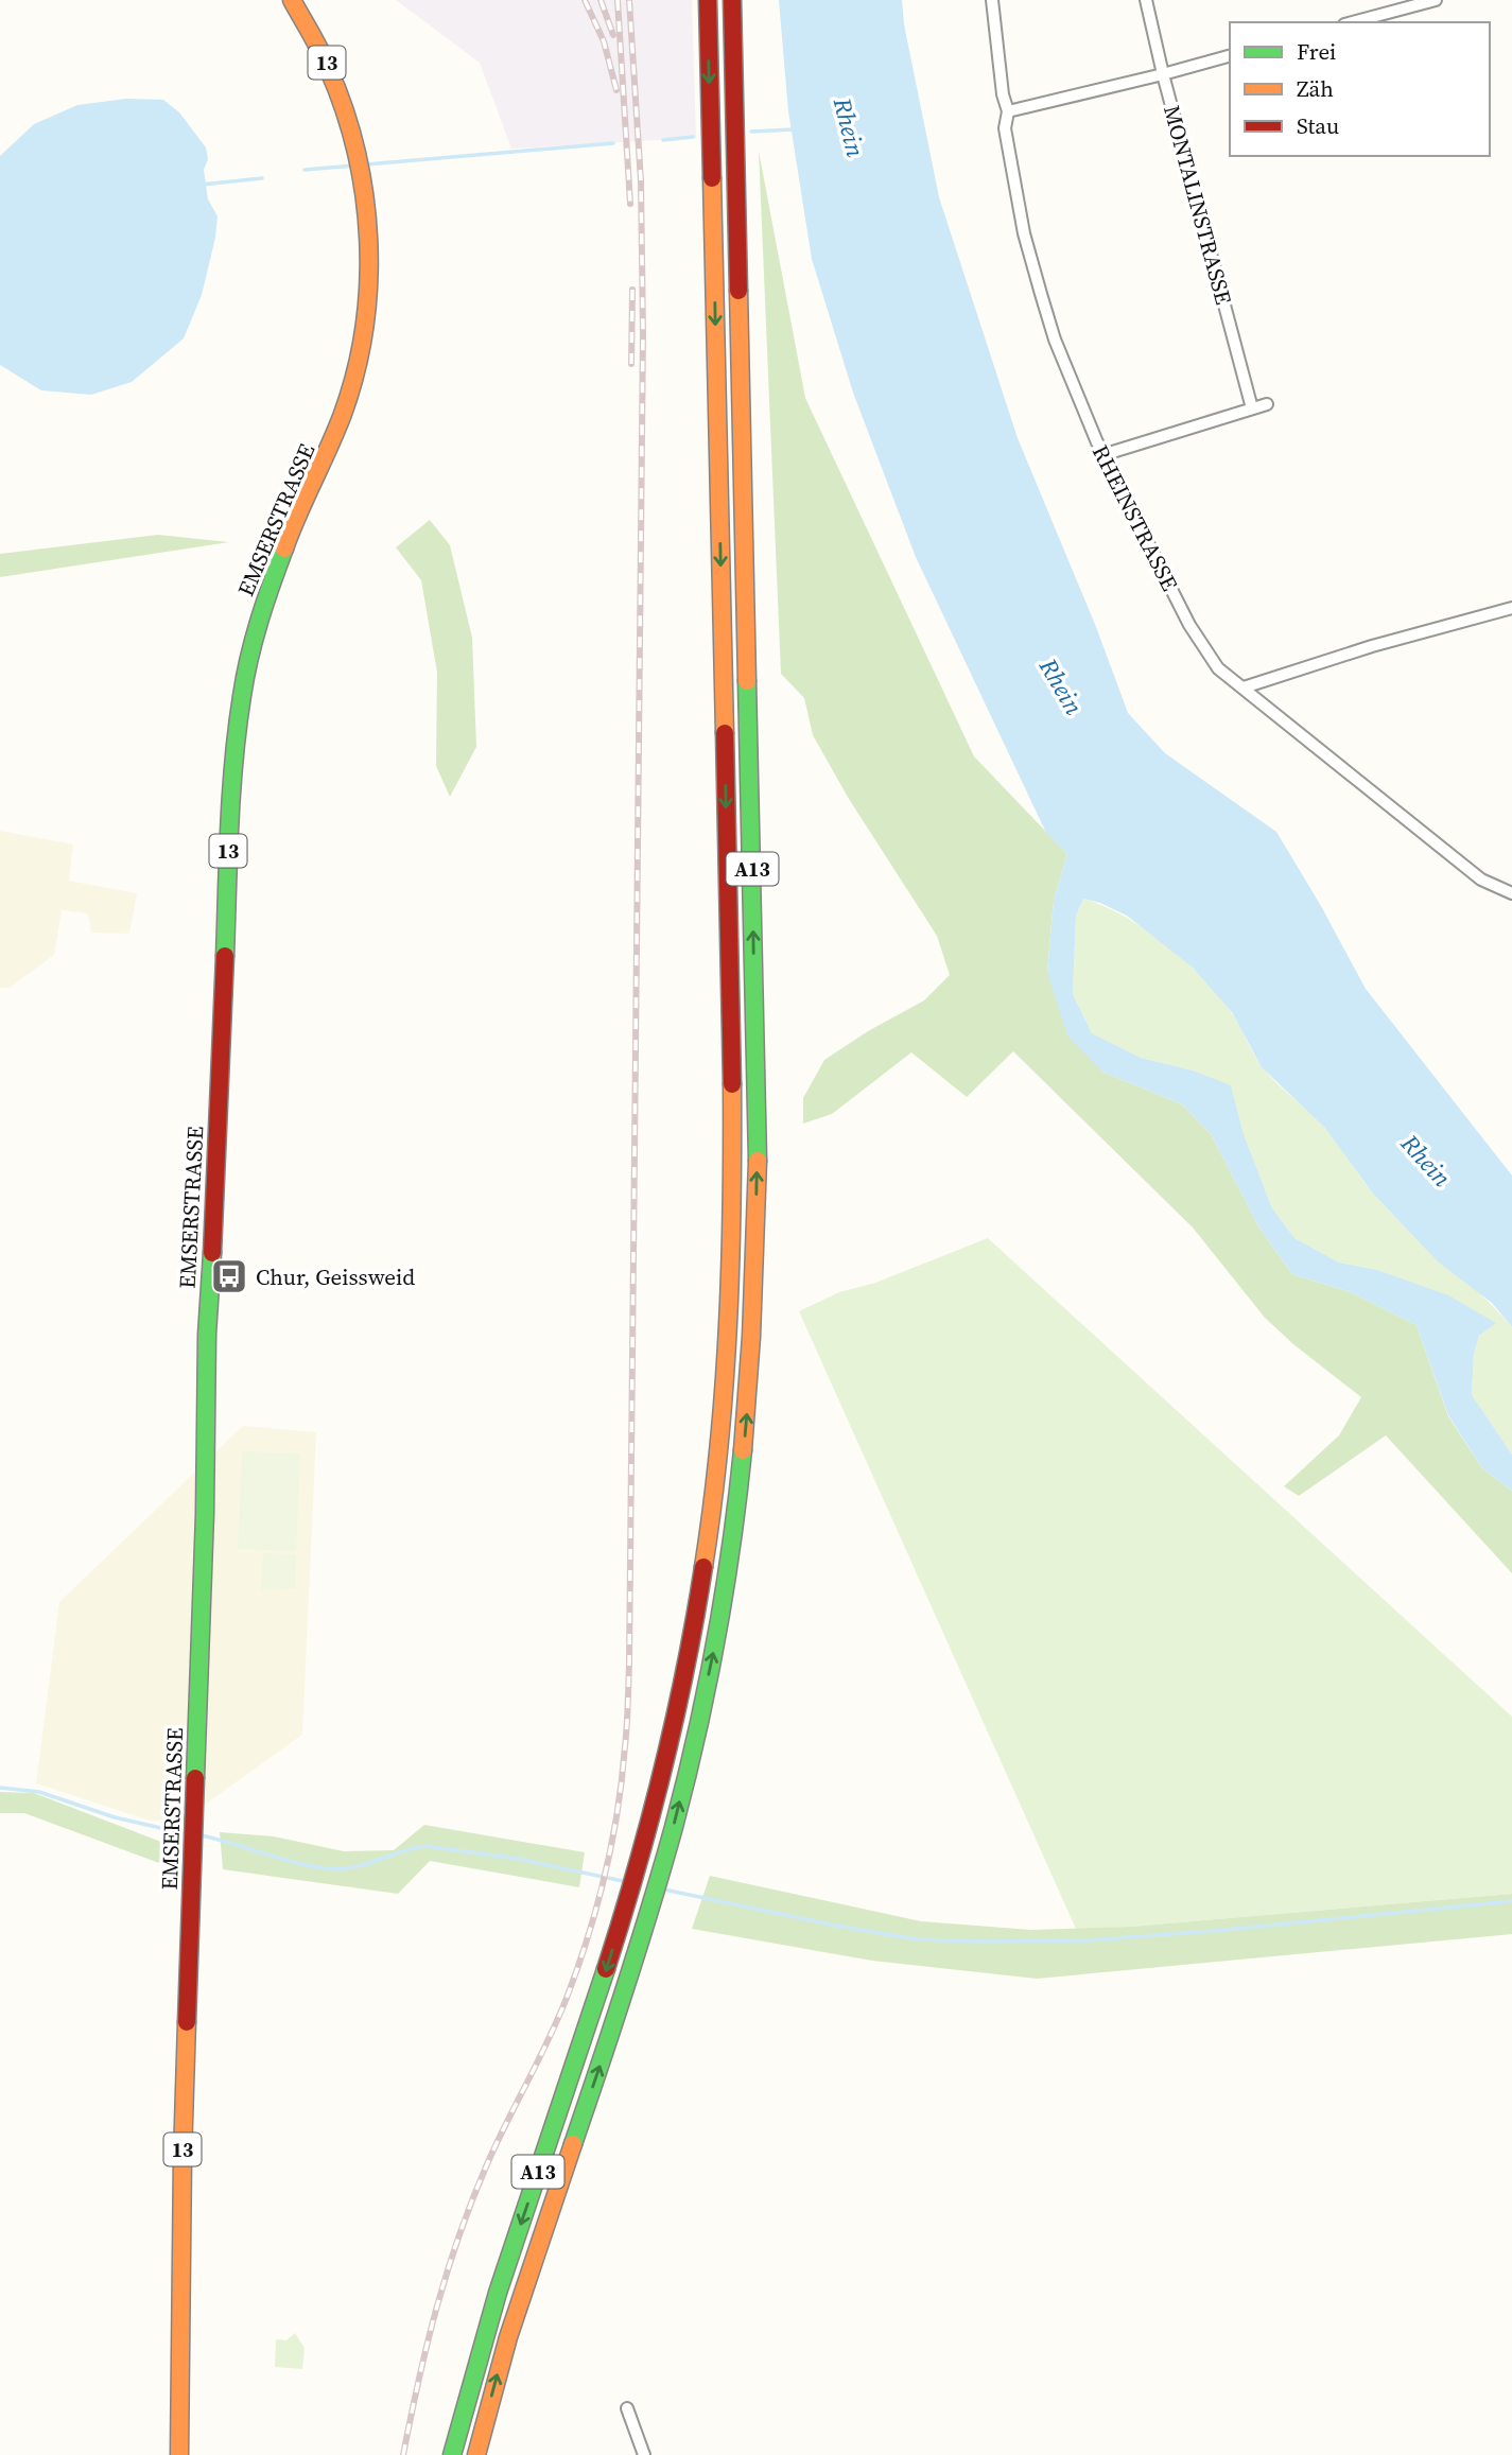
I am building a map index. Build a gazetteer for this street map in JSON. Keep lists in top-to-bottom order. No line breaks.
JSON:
{"streets":{"main road":["13","EMSERSTRASSE","A13"],"street":["MONTALINSTRASSE","RHEINSTRASSE"]},"water":["Rhein"],"places":{"bus stop":["Chur, Geissweid"]},"legend":["Frei","Zäh","Stau"]}
